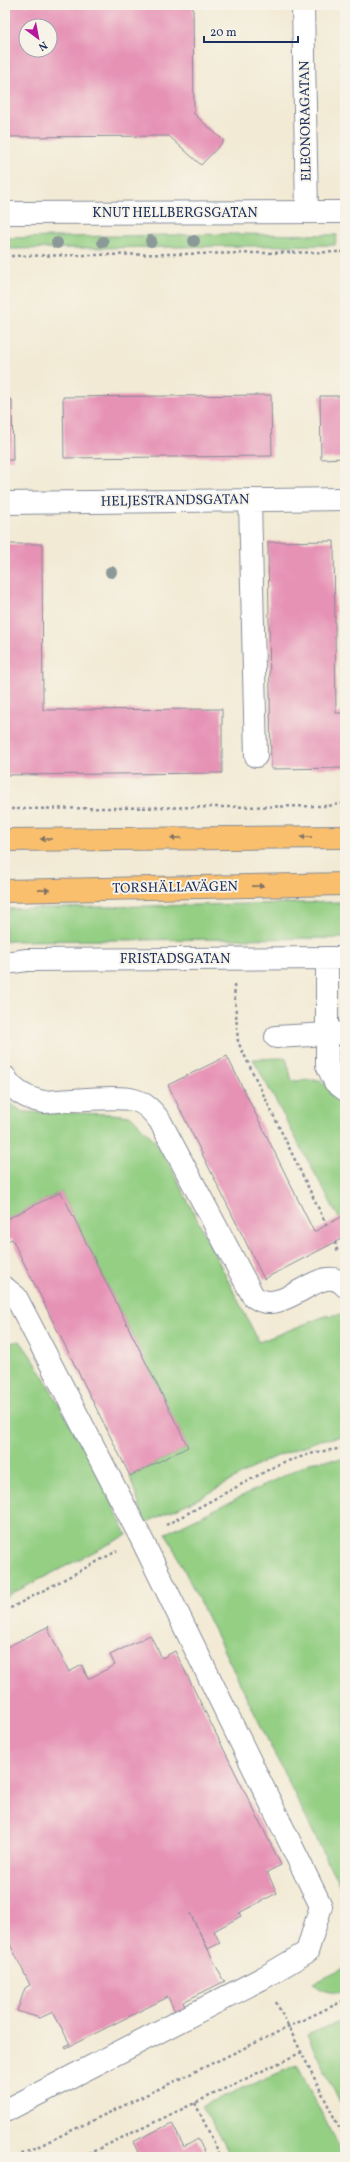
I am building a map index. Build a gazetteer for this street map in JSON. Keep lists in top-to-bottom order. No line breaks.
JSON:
{"streets":{"main road":["TORSHÄLLAVÄGEN"],"street":["ELEONORAGATAN","KNUT HELLBERGSGATAN","HELJESTRANDSGATAN","FRISTADSGATAN"]},"crossings":[["ELEONORAGATAN","KNUT HELLBERGSGATAN"]],"scale_bar":"20 m","north":"bottom right"}
